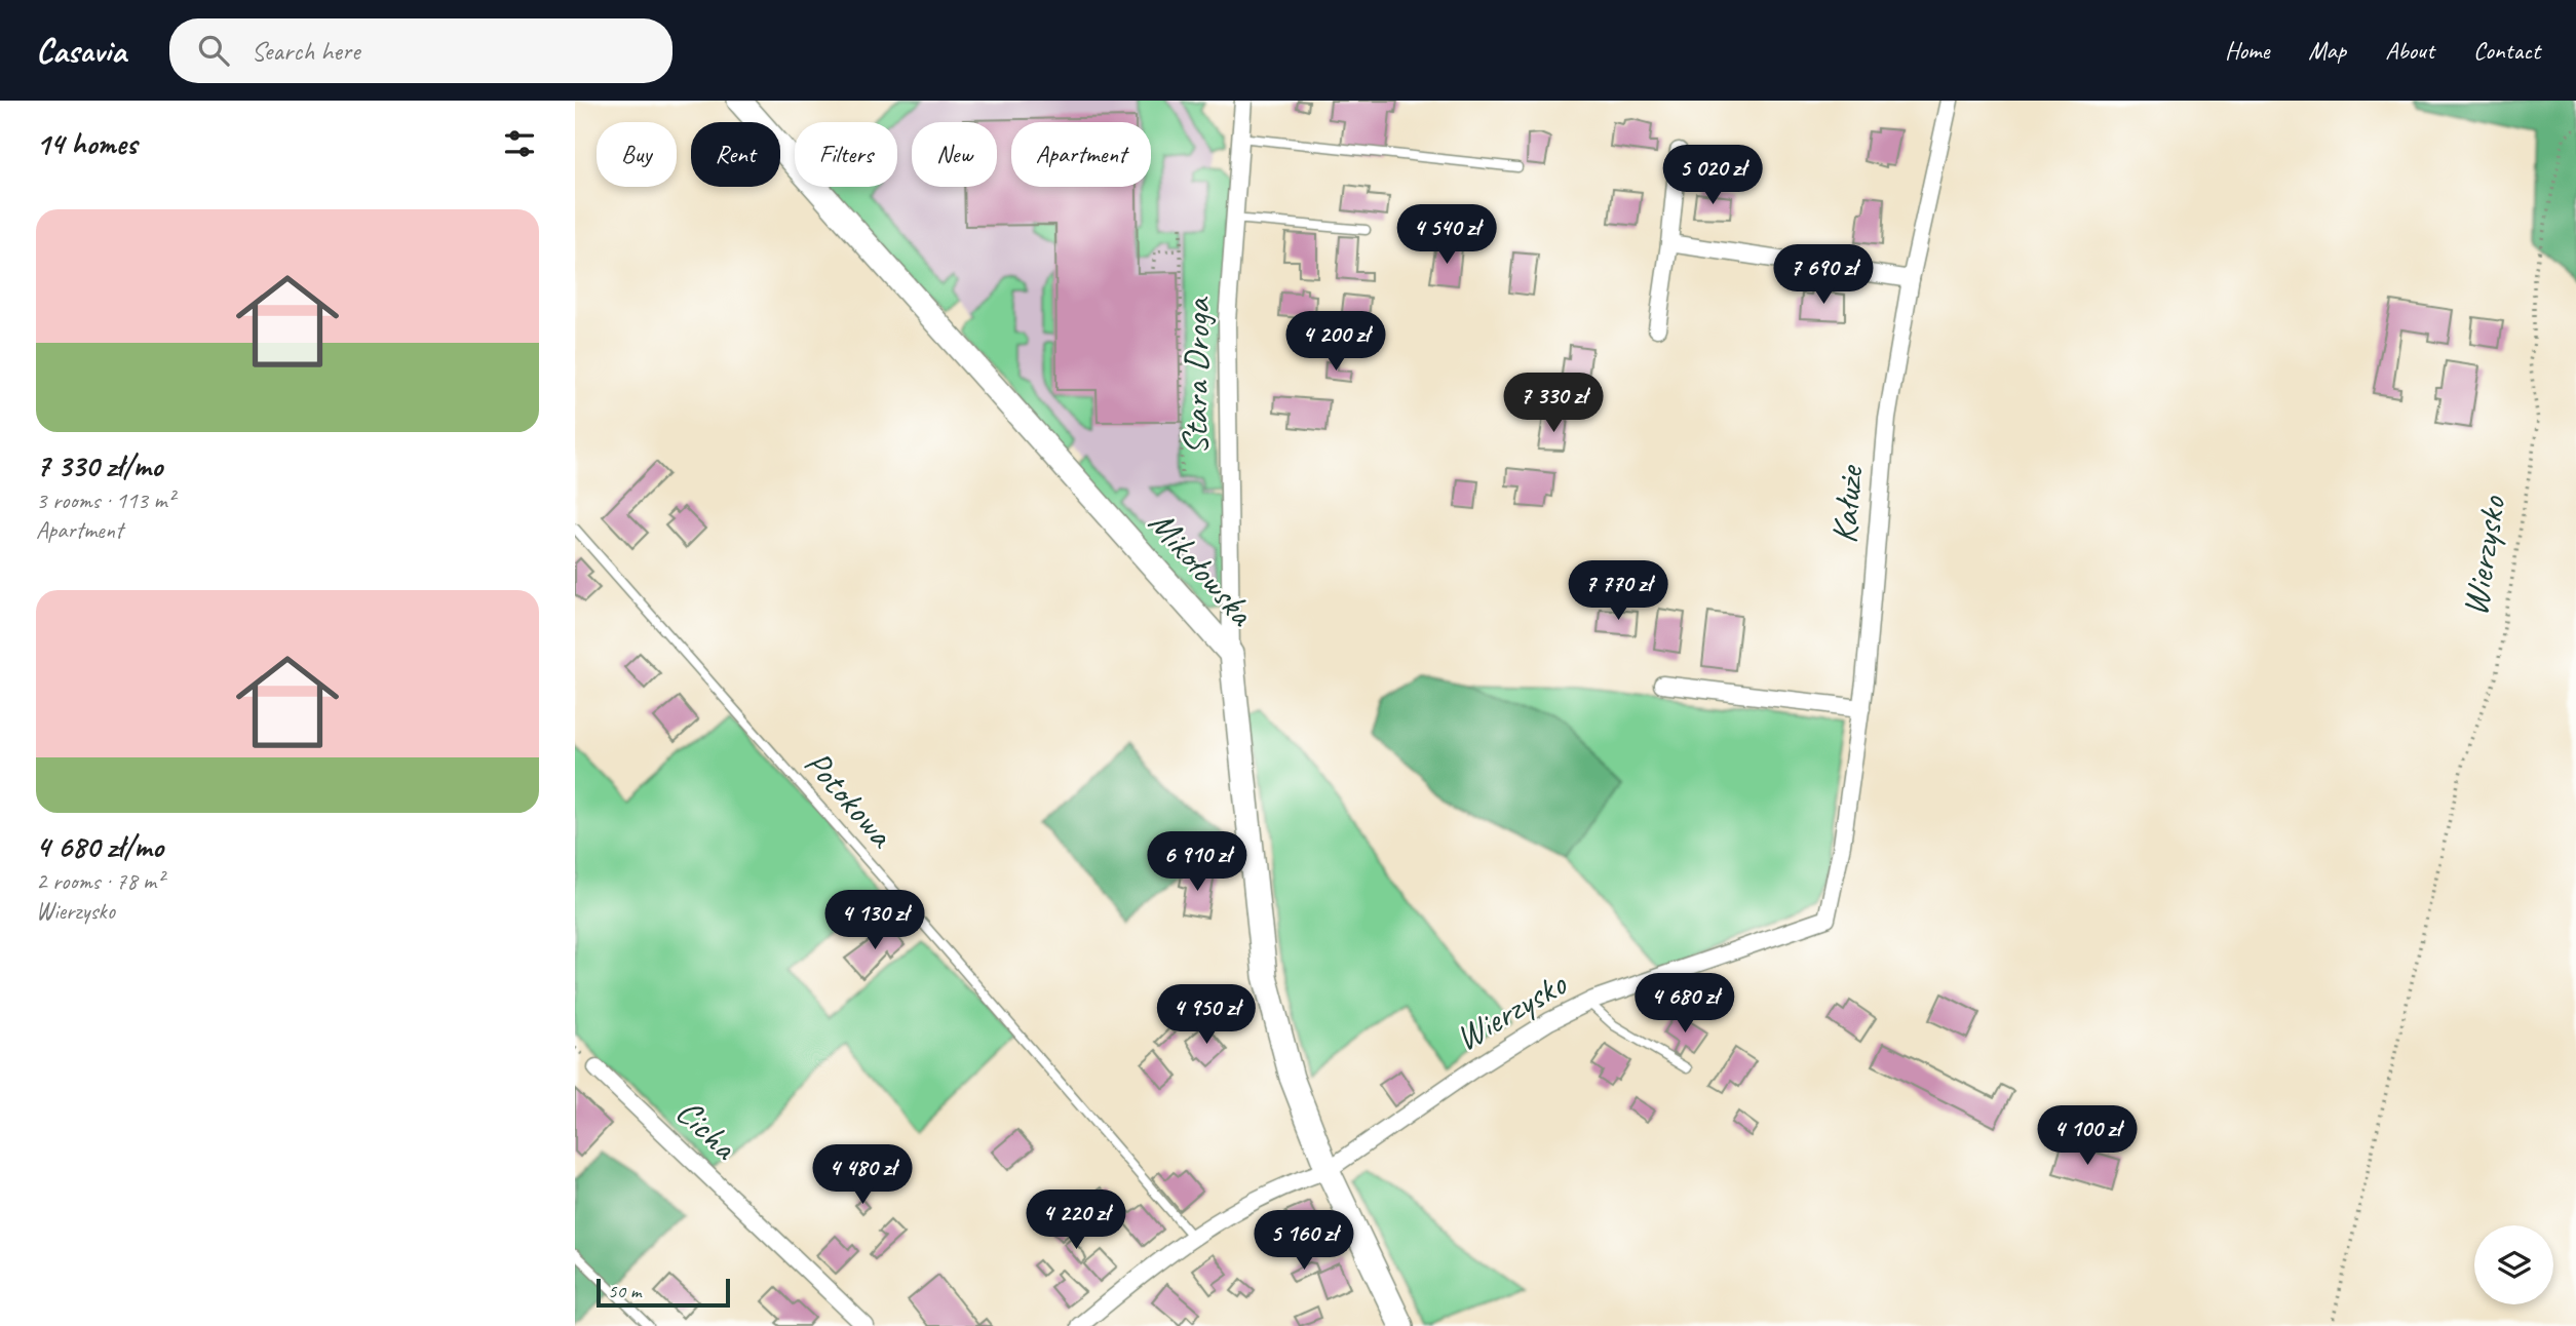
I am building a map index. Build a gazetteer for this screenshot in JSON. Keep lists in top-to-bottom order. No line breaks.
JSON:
{"streets":{"street":["Stara Droga","Kałuże","Wierzysko","Mikołowska","Cicha"],"lane":["Potokowa"]},"crossings":[["Stara Droga","Mikołowska"],["Kałuże","Wierzysko"],["Wierzysko","Mikołowska"],["Wierzysko","Potokowa"]],"scale_bar":"50 m","page":{"header":"Casavia","search":"Search here","nav":["Home","Map","About","Contact"],"heading":"14 homes","chip":["Buy","Rent","Filters","New","Apartment"],"price":["5 020 zł","4 540 zł","7 690 zł","4 200 zł","7 330 zł","7 770 zł","6 910 zł","4 130 zł","4 680 zł","4 950 zł","4 100 zł","4 480 zł","4 220 zł","5 160 zł"],"list":[{"name":"7 330 zł/mo","note":"3 rooms · 113 m² · Apartment"},{"name":"4 680 zł/mo","note":"2 rooms · 78 m² · Wierzysko"}],"scale":"50 m"}}
